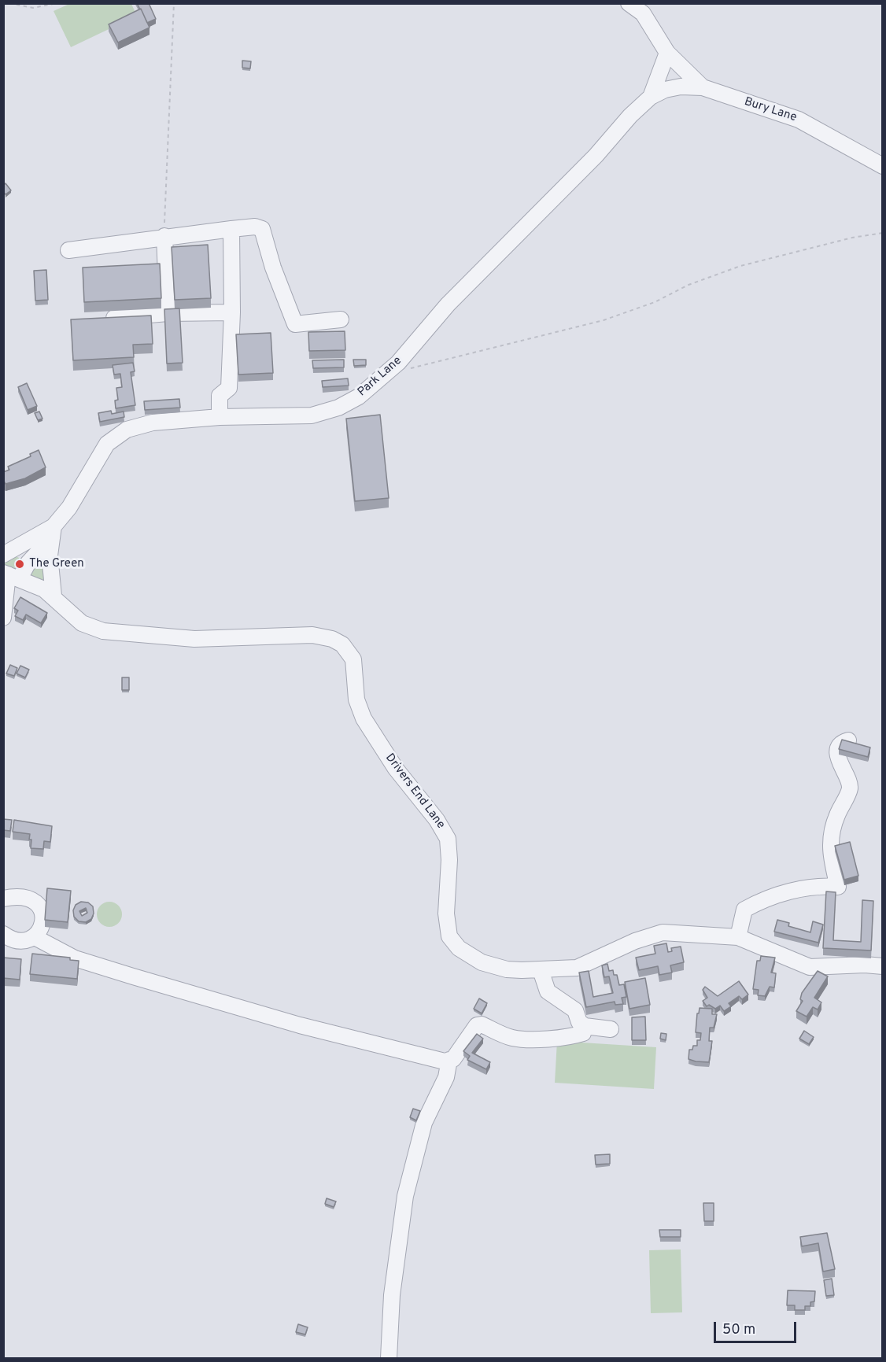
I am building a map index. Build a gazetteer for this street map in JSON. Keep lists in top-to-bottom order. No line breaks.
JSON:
{"streets":{"street":["Bury Lane","Park Lane","Drivers End Lane"]},"crossings":[["Bury Lane","Park Lane"]],"places":["The Green"],"scale_bar":"50 m"}
